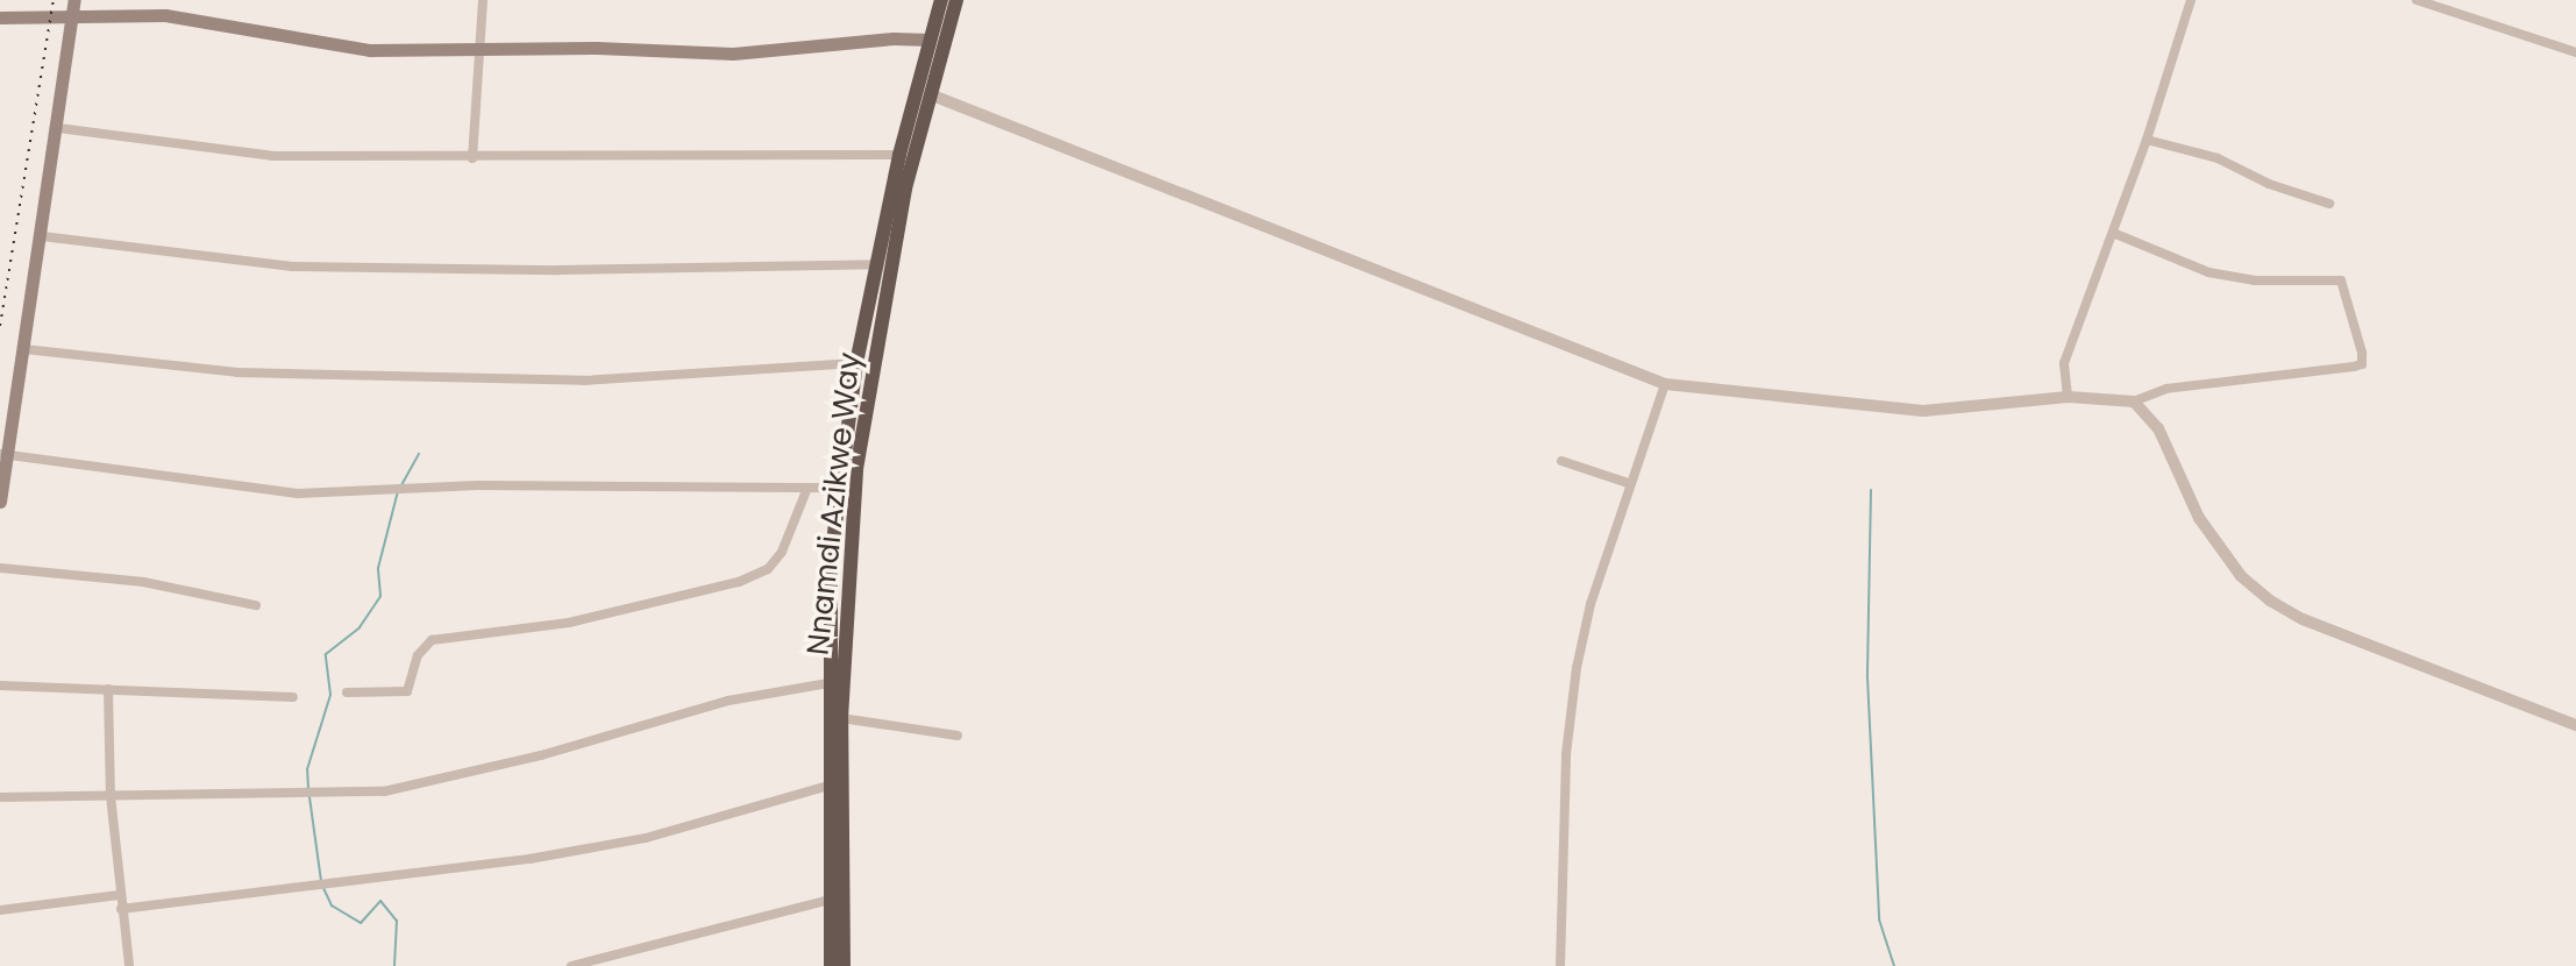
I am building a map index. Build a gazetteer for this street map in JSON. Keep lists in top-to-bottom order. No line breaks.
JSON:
{"streets":{"highway":["Nnamdi Azikwe Way"]}}
